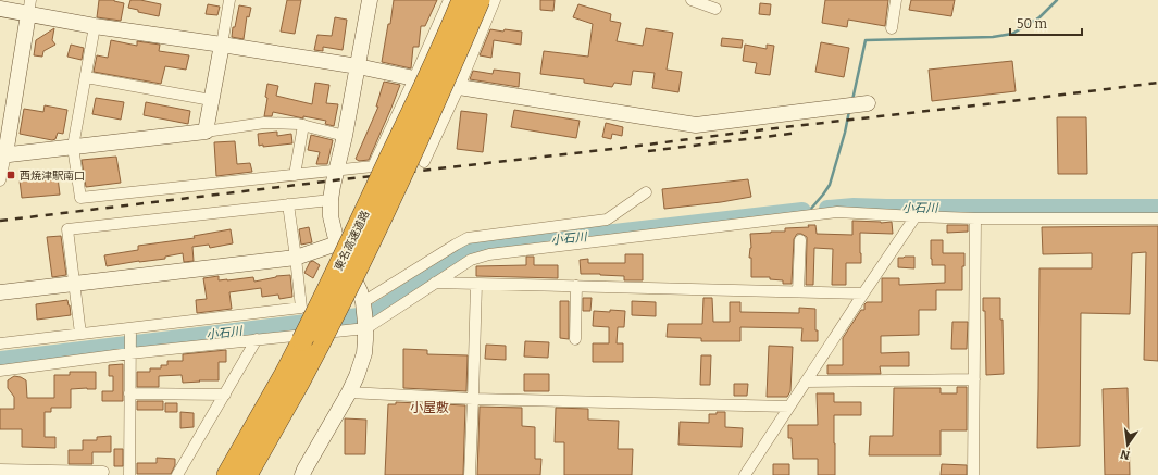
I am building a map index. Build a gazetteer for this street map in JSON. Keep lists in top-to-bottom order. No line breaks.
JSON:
{"streets":{"highway":["東名高速道路"]},"districts":["小屋敷"],"water":["小石川"],"places":{"transit":["西焼津駅南口"]},"scale_bar":"50 m","north":"bottom"}
